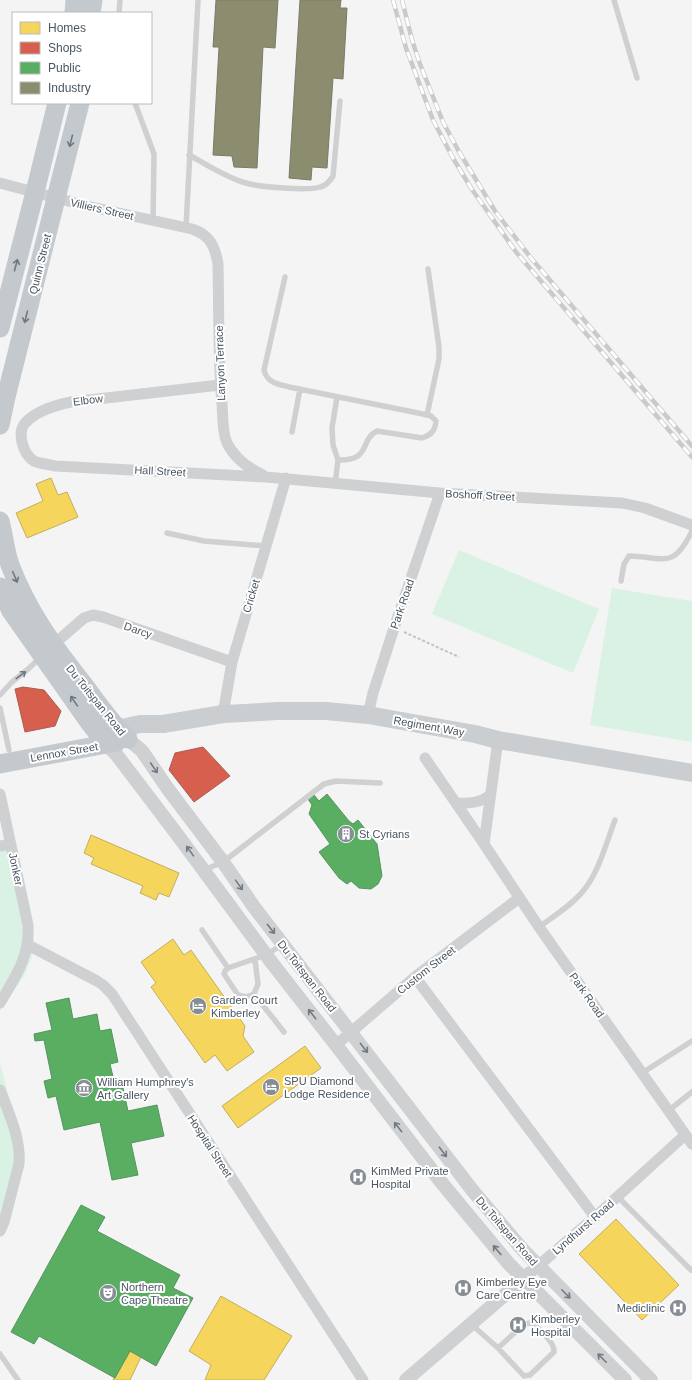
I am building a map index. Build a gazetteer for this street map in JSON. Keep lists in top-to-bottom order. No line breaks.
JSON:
{"streets":{"highway":["Quinn Street","Du Toitspan Road","Lennox Street"],"main road":["Regiment Way"],"street":["Villiers Street","Lanyon Terrace","Elbow","Hall Street","Boshoff Street","Cricket","Park Road","Darcy","Jonker","Custom Street","Hospital Street","Lyndhurst Road"]},"crossings":[["Villiers Street","Quinn Street"],["Villiers Street","Lanyon Terrace"],["Lanyon Terrace","Elbow"],["Lanyon Terrace","Hall Street"],["Lanyon Terrace","Boshoff Street"],["Elbow","Hall Street"],["Hall Street","Boshoff Street"],["Boshoff Street","Cricket"],["Boshoff Street","Park Road"],["Cricket","Darcy"],["Cricket","Regiment Way"],["Park Road","Regiment Way"],["Park Road","Custom Street"],["Park Road","Lyndhurst Road"],["Darcy","Du Toitspan Road"],["Du Toitspan Road","Regiment Way"],["Du Toitspan Road","Lennox Street"],["Du Toitspan Road","Custom Street"],["Du Toitspan Road","Lyndhurst Road"],["Regiment Way","Lennox Street"],["Jonker","Hospital Street"]],"places":{"building":["St Cyrians"],"hotel":["Garden Court Kimberley","SPU Diamond Lodge Residence"],"museum":["William Humphrey's Art Gallery"],"hospital":["KimMed Private Hospital","Kimberley Eye Care Centre","Mediclinic","Kimberley Hospital"],"theatre":["Northern Cape Theatre"]},"legend":["Homes","Shops","Public","Industry"]}
